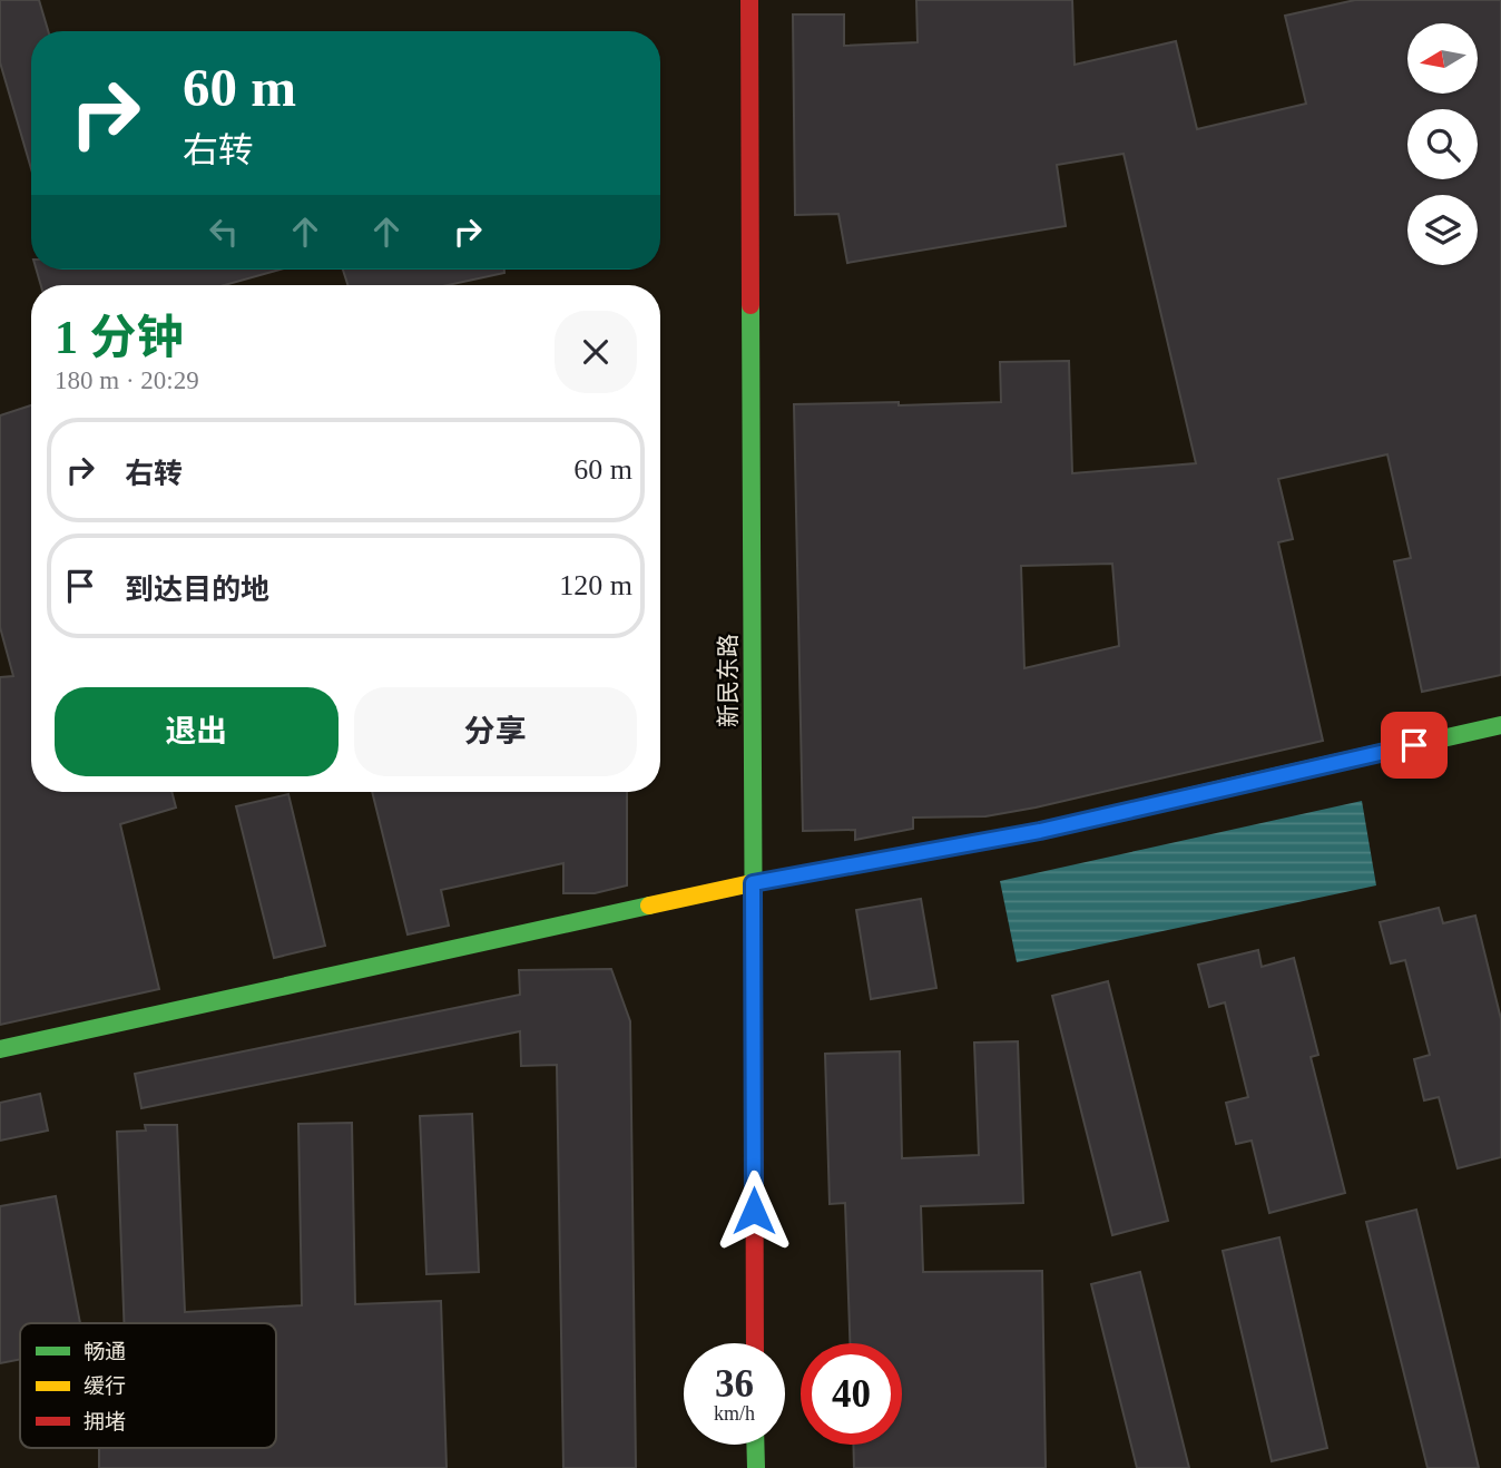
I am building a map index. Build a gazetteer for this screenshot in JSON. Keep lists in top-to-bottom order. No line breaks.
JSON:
{"streets":{"street":["新民东路"]},"legend":["畅通","缓行","拥堵"],"north":"left","page":{"turn":["60 m","右转"],"heading":["1 分钟","180 m · 20:29"],"list":[{"name":"右转","value":"60 m"},{"name":"到达目的地","value":"120 m"}],"buttons":["退出","分享"],"speed":"36 km/h","limit":"40"}}
